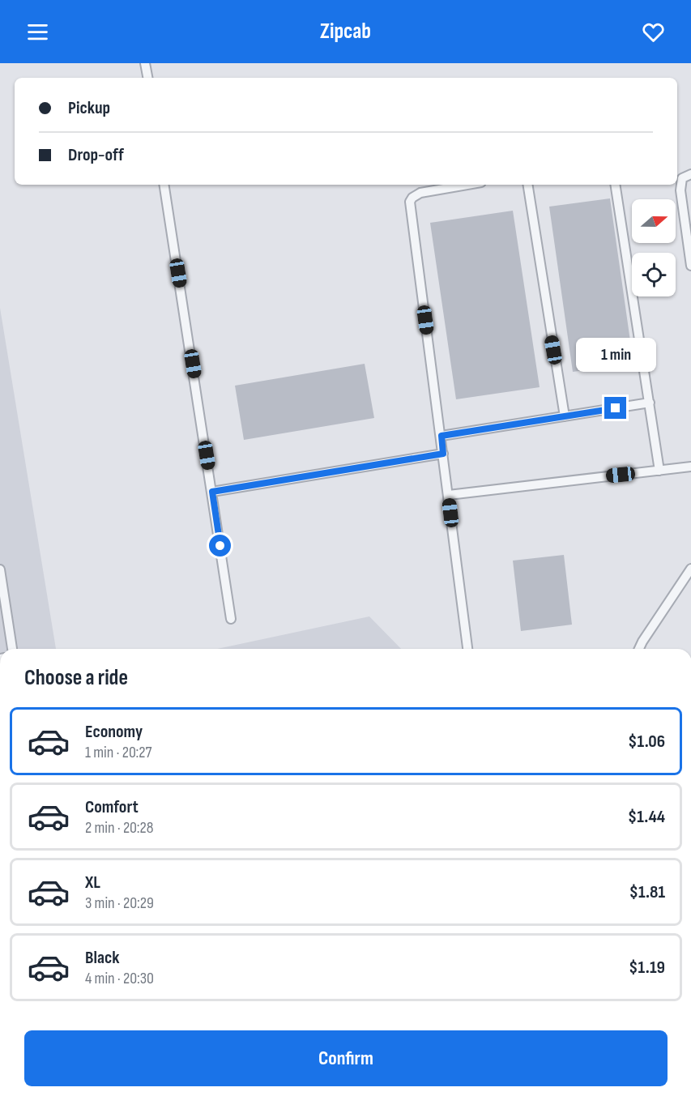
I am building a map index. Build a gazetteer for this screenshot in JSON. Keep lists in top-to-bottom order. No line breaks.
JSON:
{"north":"right","page":{"header":"Zipcab","banner":["Pickup","Drop-off"],"bubble":"1 min","heading":"Choose a ride","list":[{"name":"Economy","note":"1 min · 20:27","value":"$1.06"},{"name":"Comfort","note":"2 min · 20:28","value":"$1.44"},{"name":"XL","note":"3 min · 20:29","value":"$1.81"},{"name":"Black","note":"4 min · 20:30","value":"$1.19"}],"buttons":"Confirm"}}
